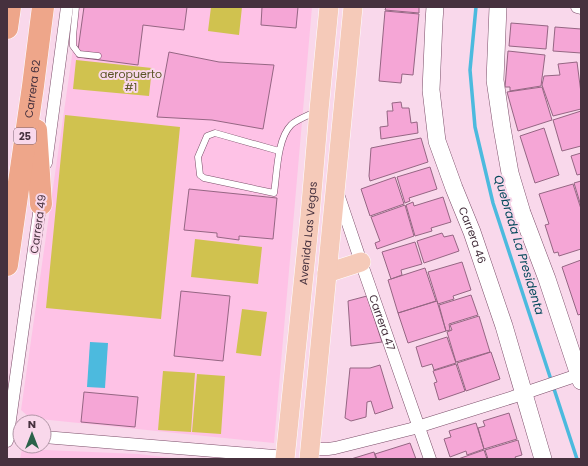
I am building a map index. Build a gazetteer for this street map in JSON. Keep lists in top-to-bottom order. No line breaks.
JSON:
{"streets":{"highway":["Carrera 62","25"],"main road":["Avenida Las Vegas"],"street":["Carrera 49","Carrera 46","Carrera 47"]},"crossings":[["Avenida Las Vegas","Carrera 47"]],"water":["Quebrada La Presidenta"],"parks":["aeropuerto #1"],"north":"top"}
